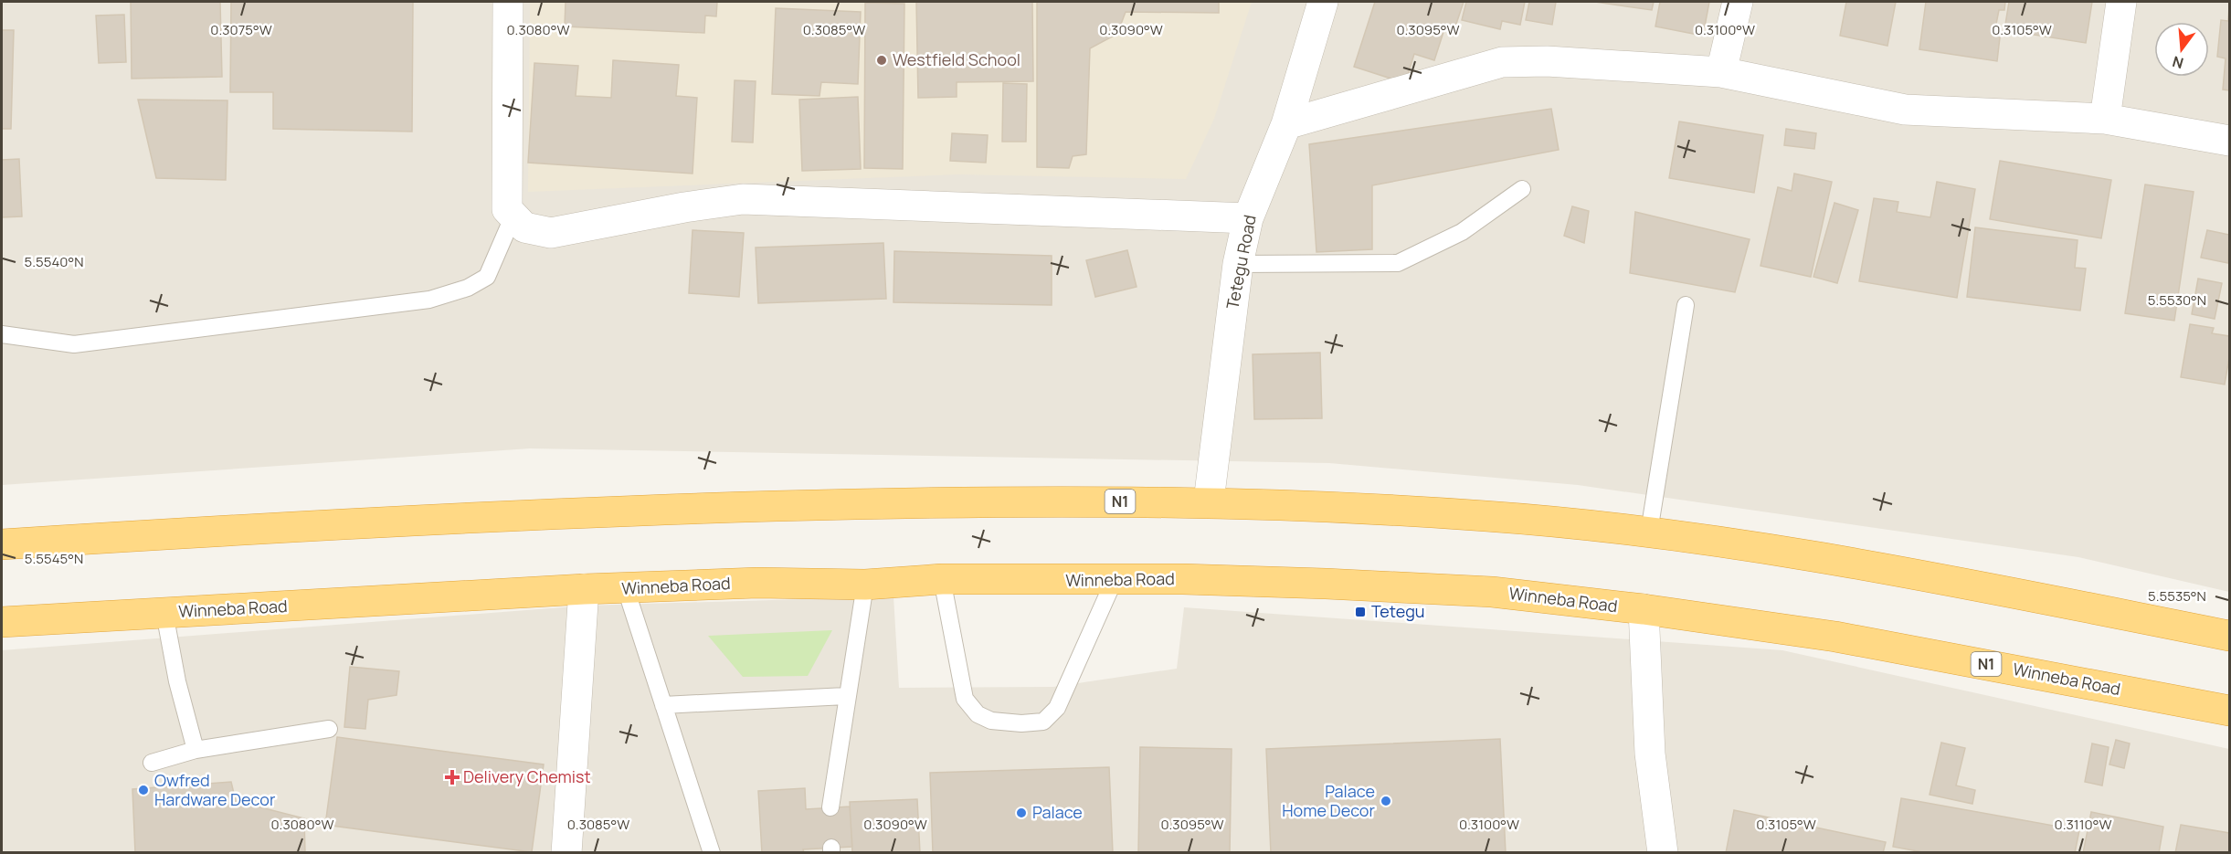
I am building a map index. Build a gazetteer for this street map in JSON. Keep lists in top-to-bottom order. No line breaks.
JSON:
{"streets":{"highway":["N1","Winneba Road"],"street":["Tetegu Road"]},"crossings":[["Tetegu Road","N1"]],"places":{"other":["Westfield School","Owfred Hardware Decor","Palace Home Decor","Palace"],"transit":["Tetegu"],"health":["Delivery Chemist"]},"north":"bottom","coordinates":["0.3075°W","0.3080°W","0.3085°W","0.3090°W","0.3095°W","0.3100°W","0.3105°W","5.5540°N","5.5530°N","5.5545°N","5.5535°N","0.3110°W"]}
